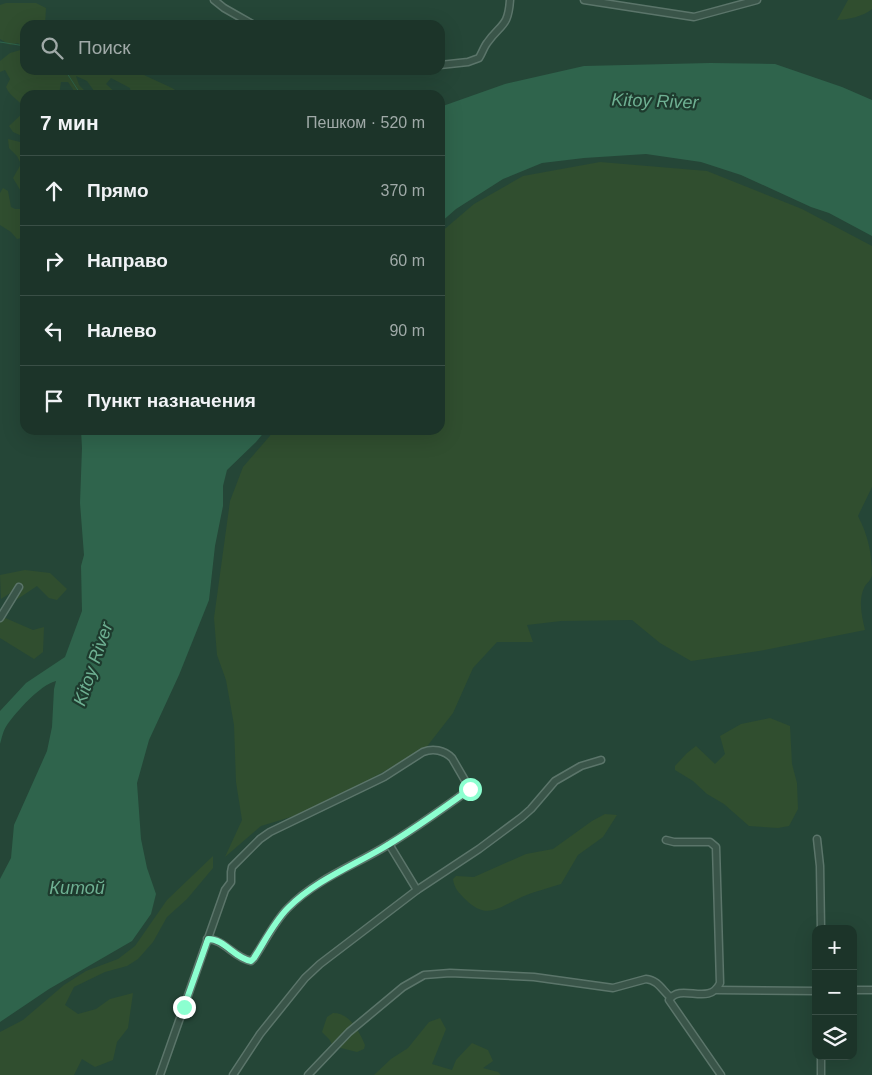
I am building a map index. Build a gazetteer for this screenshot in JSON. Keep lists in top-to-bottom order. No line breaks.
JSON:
{"water":["Kitoy River","Китой"],"page":{"search":"Поиск","heading":["7 мин","Пешком · 520 m"],"list":[["Прямо","370 m"],["Направо","60 m"],["Налево","90 m"],"Пункт назначения"],"map_buttons":["+","−"]}}
